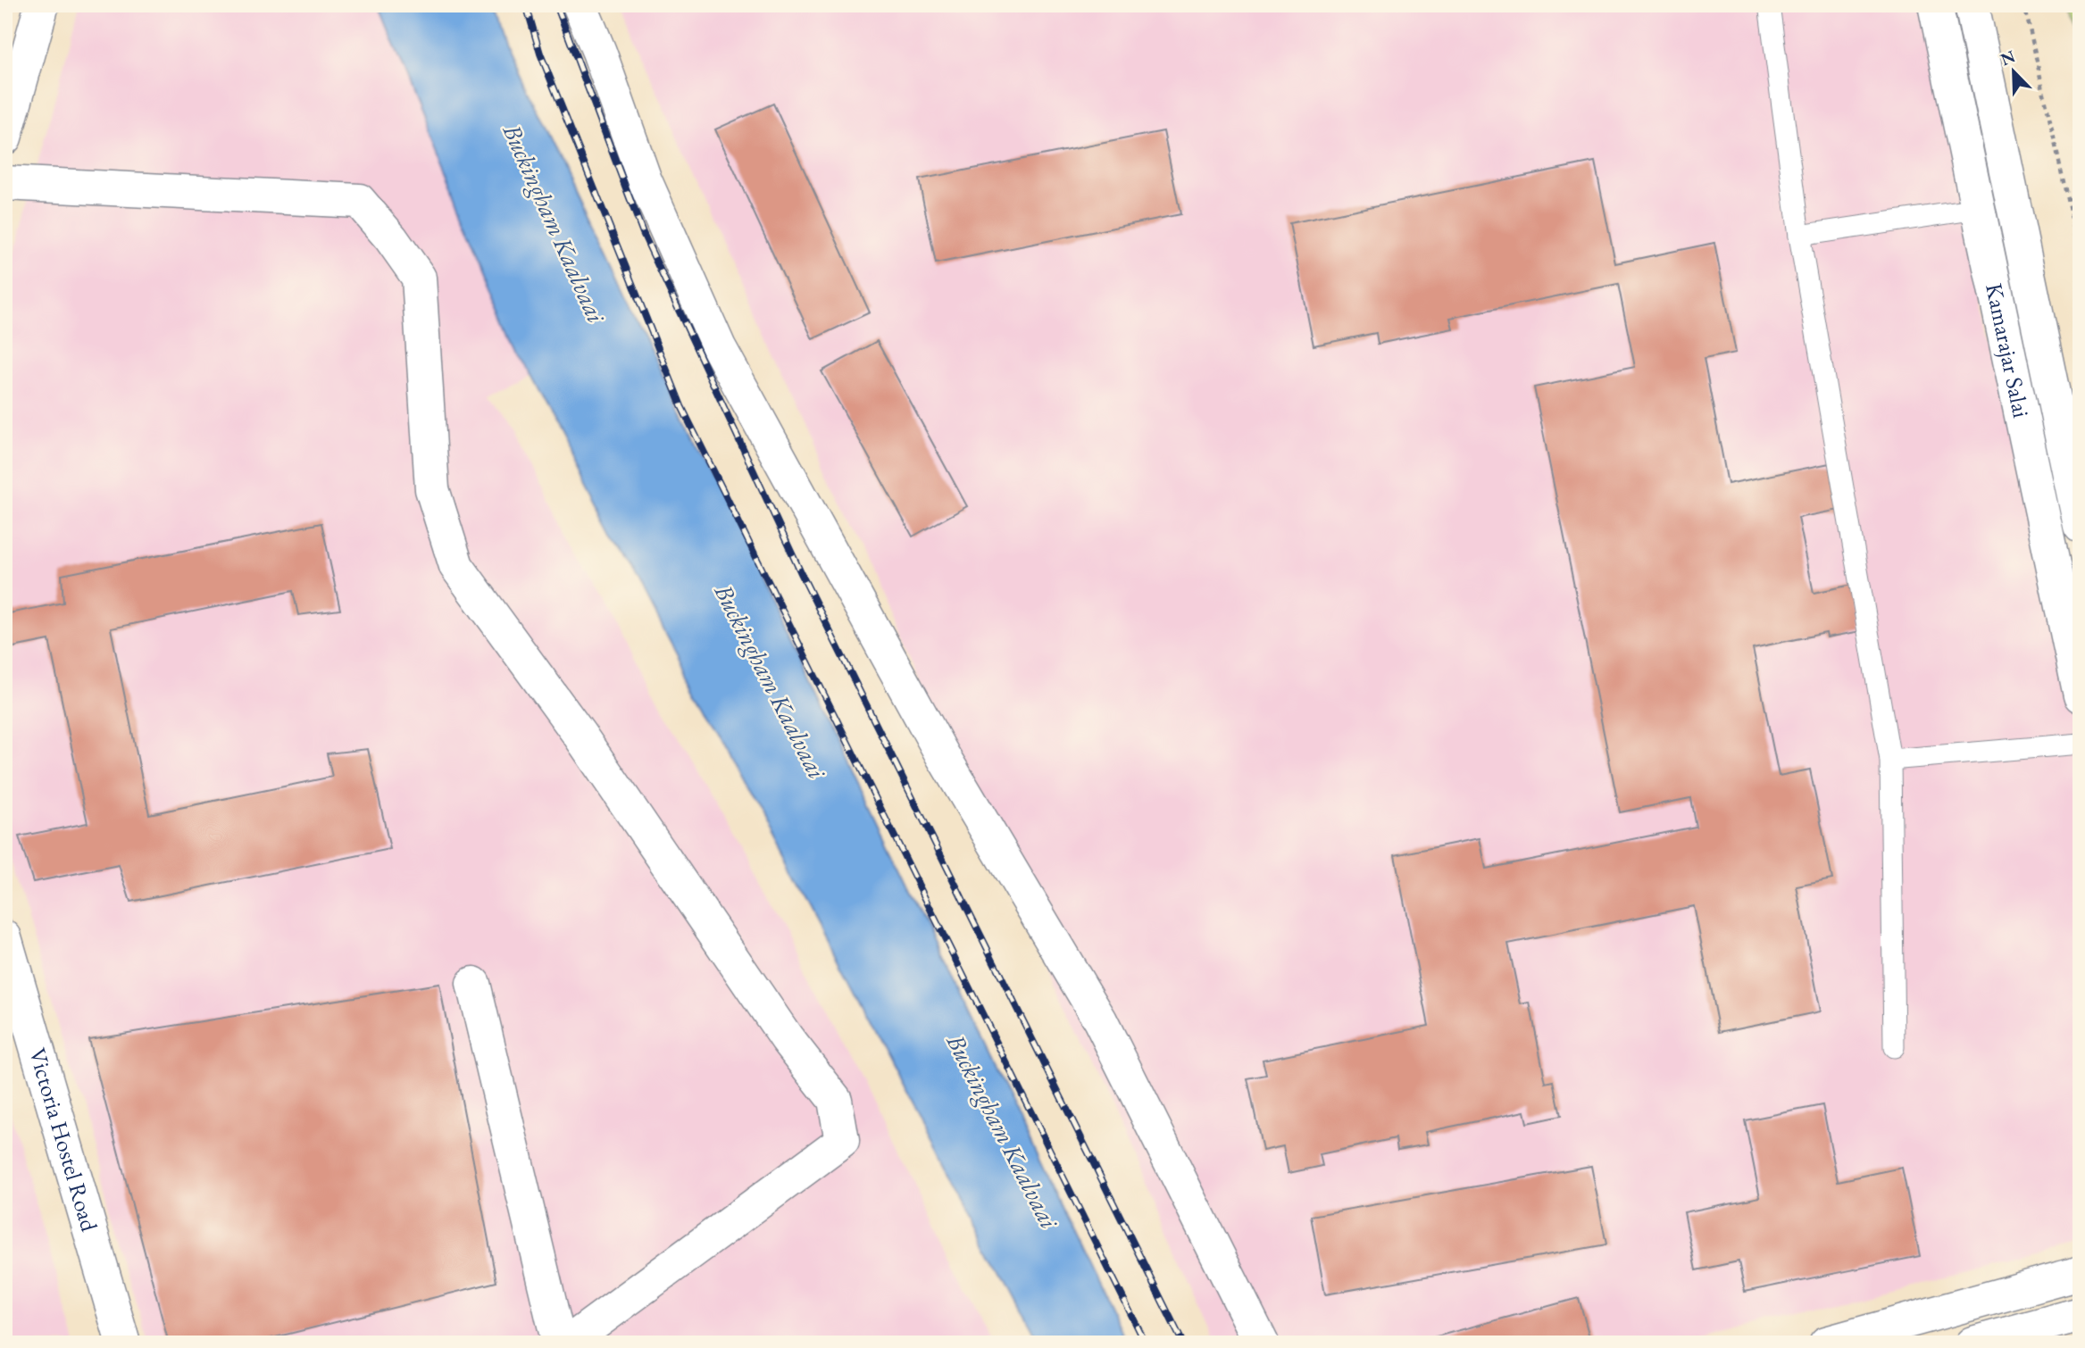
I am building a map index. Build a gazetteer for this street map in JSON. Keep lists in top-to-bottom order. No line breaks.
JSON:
{"streets":{"street":["Kamarajar Salai","Victoria Hostel Road"]},"water":["Buckingham Kaalvaai"],"north":"top left"}
